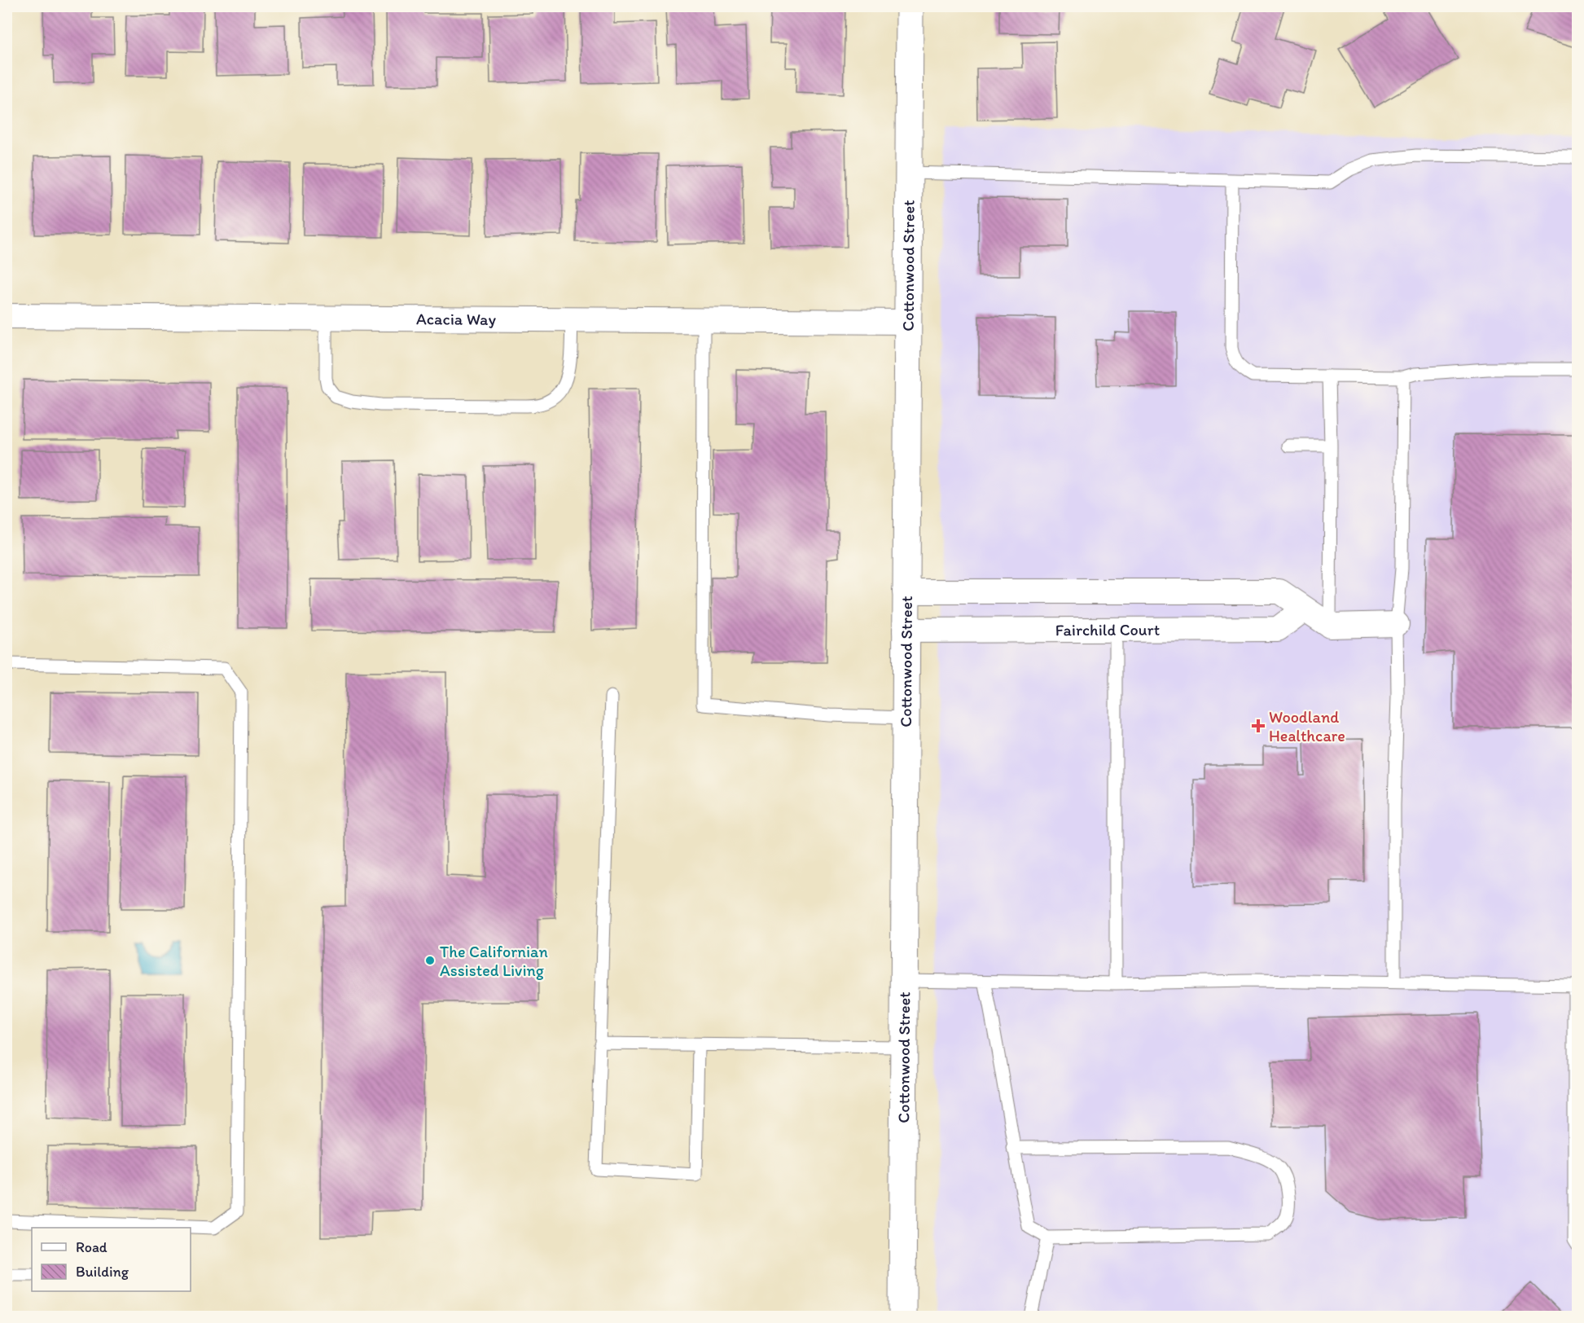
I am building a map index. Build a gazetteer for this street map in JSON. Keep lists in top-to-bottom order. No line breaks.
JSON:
{"streets":{"street":["Cottonwood Street","Acacia Way","Fairchild Court"]},"crossings":[["Cottonwood Street","Acacia Way"],["Cottonwood Street","Fairchild Court"]],"places":{"health":["Woodland Healthcare"],"other":["The Californian Assisted Living"]},"legend":["Road","Building"]}
